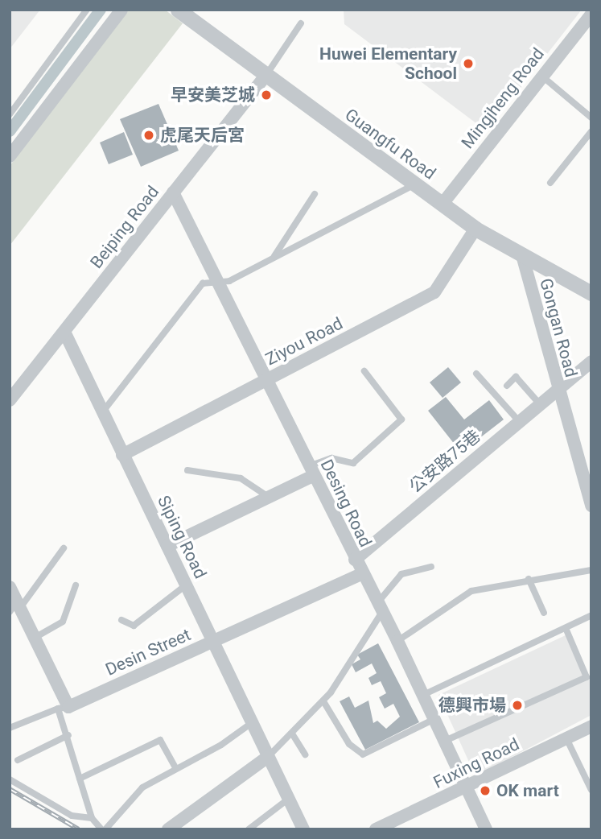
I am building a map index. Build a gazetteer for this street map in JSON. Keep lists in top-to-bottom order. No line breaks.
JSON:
{"streets":{"street":["Mingjheng Road","Guangfu Road","Beiping Road","Gongan Road","Ziyou Road","公安路75巷","Desing Road","Siping Road","Desin Street","Fuxing Road"]},"crossings":[["Mingjheng Road","Guangfu Road"],["Guangfu Road","Beiping Road"],["Guangfu Road","Gongan Road"],["Guangfu Road","Ziyou Road"],["Beiping Road","Desing Road"],["Beiping Road","Siping Road"],["Gongan Road","公安路75巷"],["Ziyou Road","Desing Road"],["Ziyou Road","Siping Road"],["公安路75巷","Desing Road"],["Desing Road","Desin Street"],["Desing Road","Fuxing Road"],["Siping Road","Desin Street"]],"places":["Huwei Elementary School","早安美芝城","虎尾天后宮","德興市場","OK mart"]}
